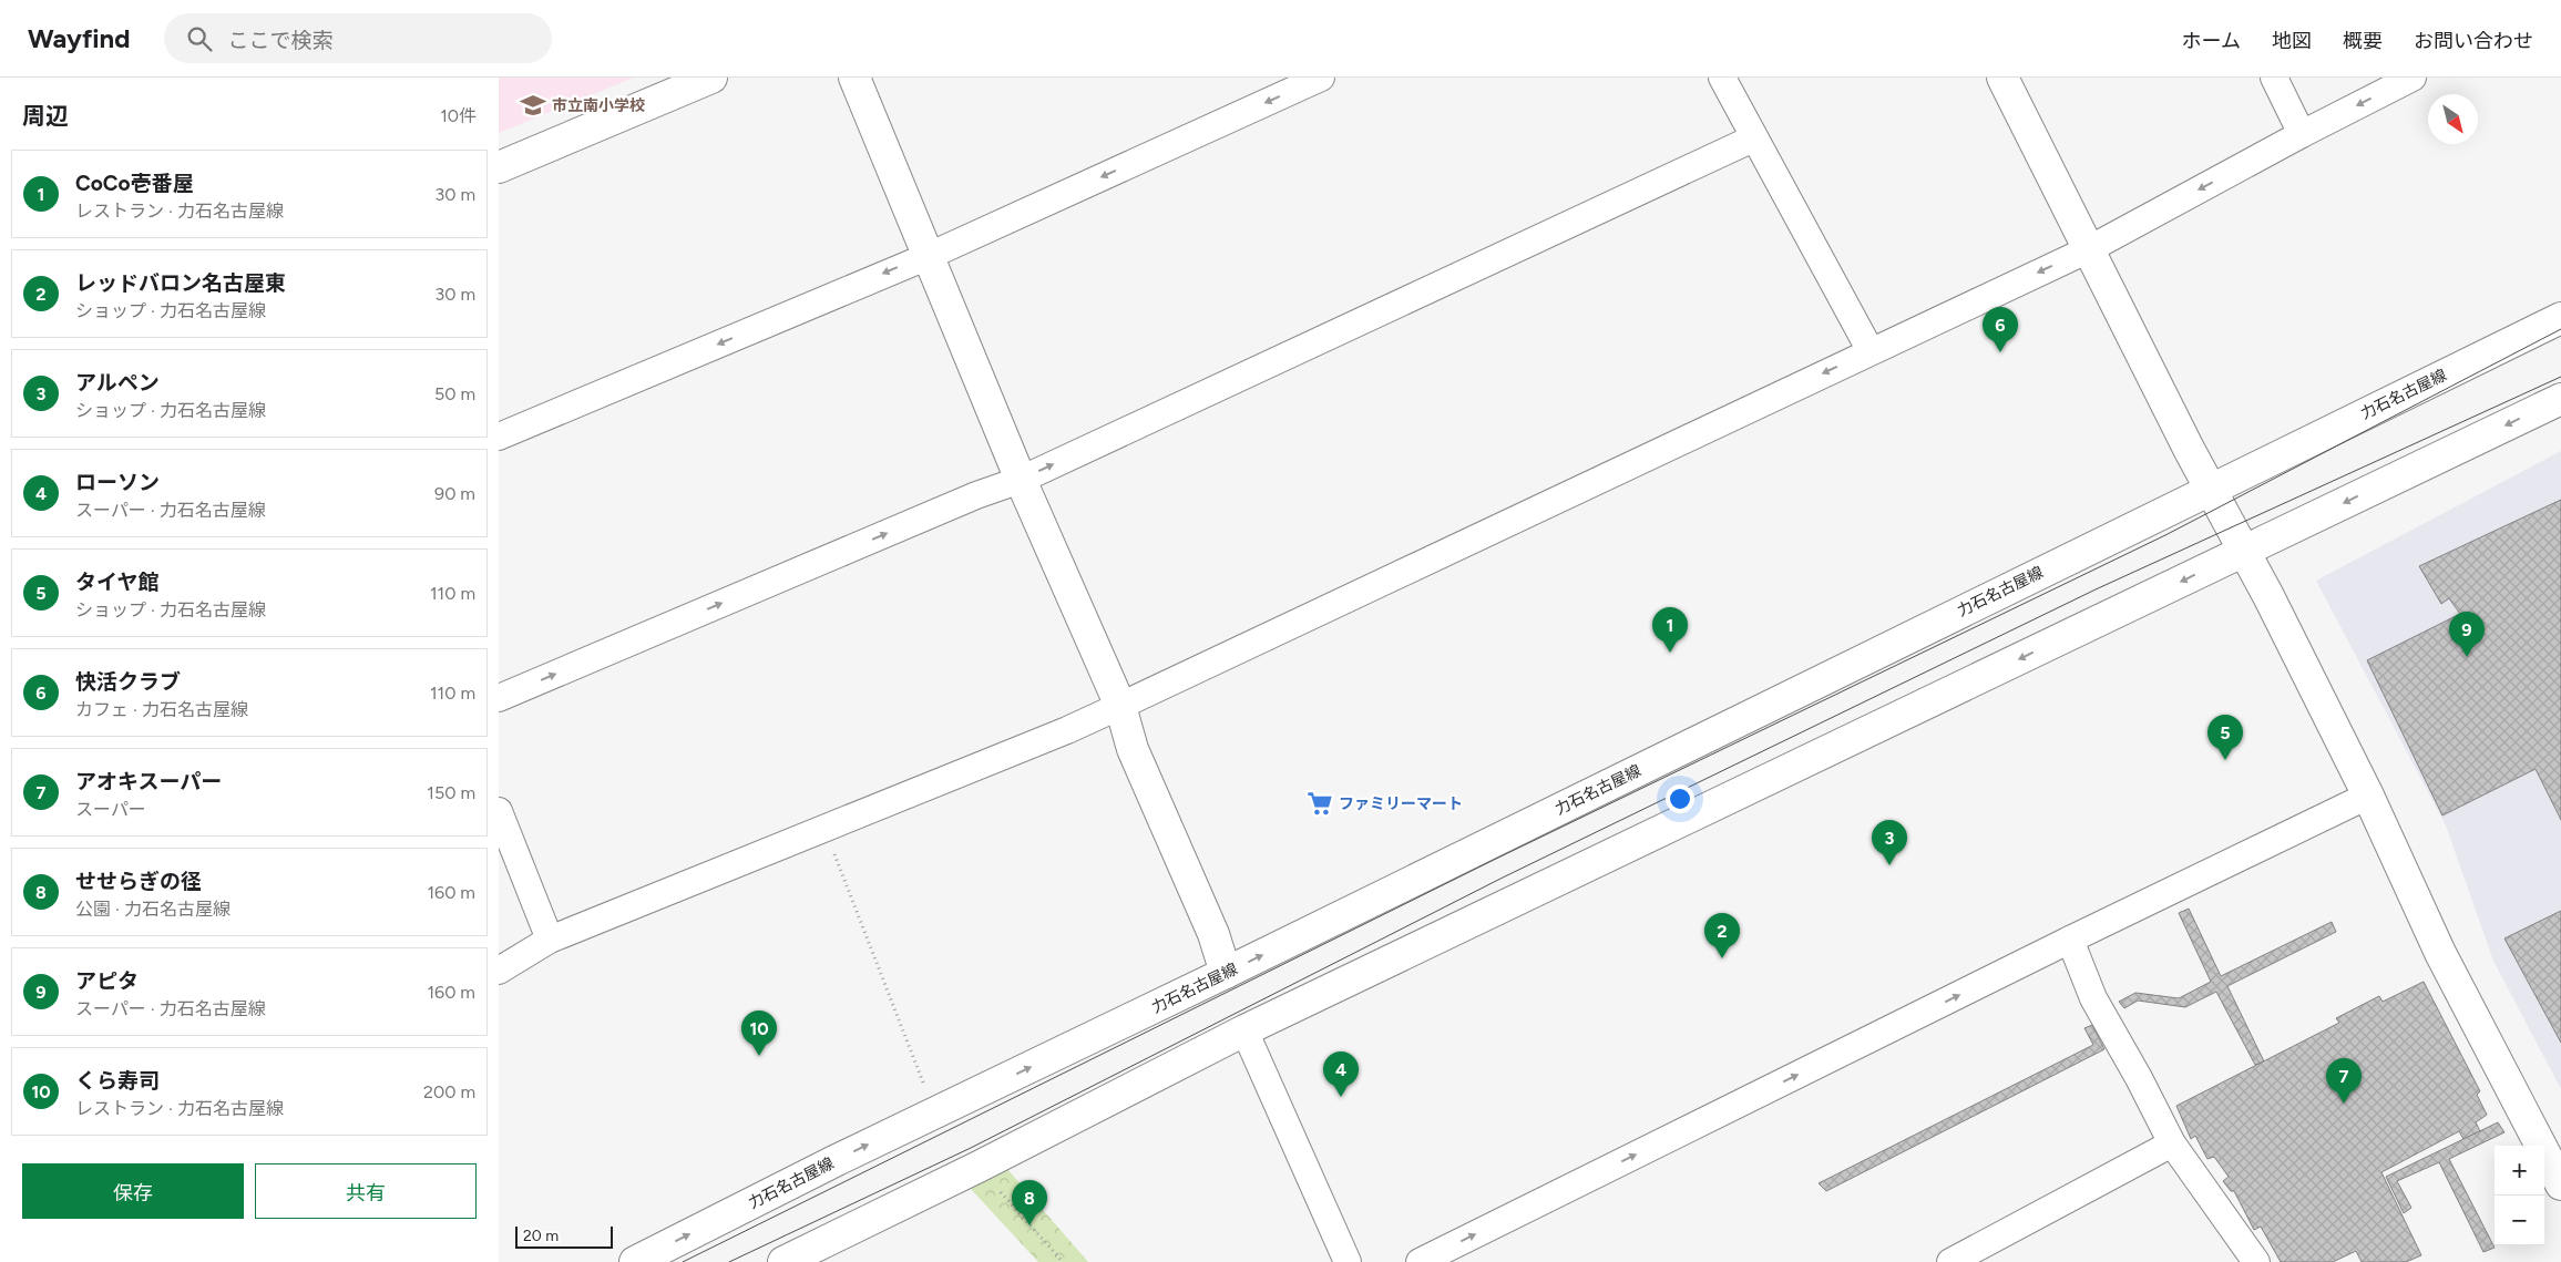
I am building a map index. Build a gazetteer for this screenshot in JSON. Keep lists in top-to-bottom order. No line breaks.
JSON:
{"streets":{"main road":["力石名古屋線"]},"places":{"school or university":["市立南小学校"],"supermarket":["ファミリーマート"]},"scale_bar":"20 m","north":"bottom right","page":{"header":"Wayfind","search":"ここで検索","nav":["ホーム","地図","概要","お問い合わせ"],"heading":["周辺","10件"],"list":[{"mark":"1","name":"CoCo壱番屋","note":"レストラン · 力石名古屋線","value":"30 m"},{"mark":"2","name":"レッドバロン名古屋東","note":"ショップ · 力石名古屋線","value":"30 m"},{"mark":"3","name":"アルペン","note":"ショップ · 力石名古屋線","value":"50 m"},{"mark":"4","name":"ローソン","note":"スーパー · 力石名古屋線","value":"90 m"},{"mark":"5","name":"タイヤ館","note":"ショップ · 力石名古屋線","value":"110 m"},{"mark":"6","name":"快活クラブ","note":"カフェ · 力石名古屋線","value":"110 m"},{"mark":"7","name":"アオキスーパー","note":"スーパー","value":"150 m"},{"mark":"8","name":"せせらぎの径","note":"公園 · 力石名古屋線","value":"160 m"},{"mark":"9","name":"アピタ","note":"スーパー · 力石名古屋線","value":"160 m"},{"mark":"10","name":"くら寿司","note":"レストラン · 力石名古屋線","value":"200 m"}],"pins":["6","1","9","5","3","2","10","4","7","8"],"map_buttons":["+","−"],"buttons":["保存","共有"],"scale":"20 m"}}
